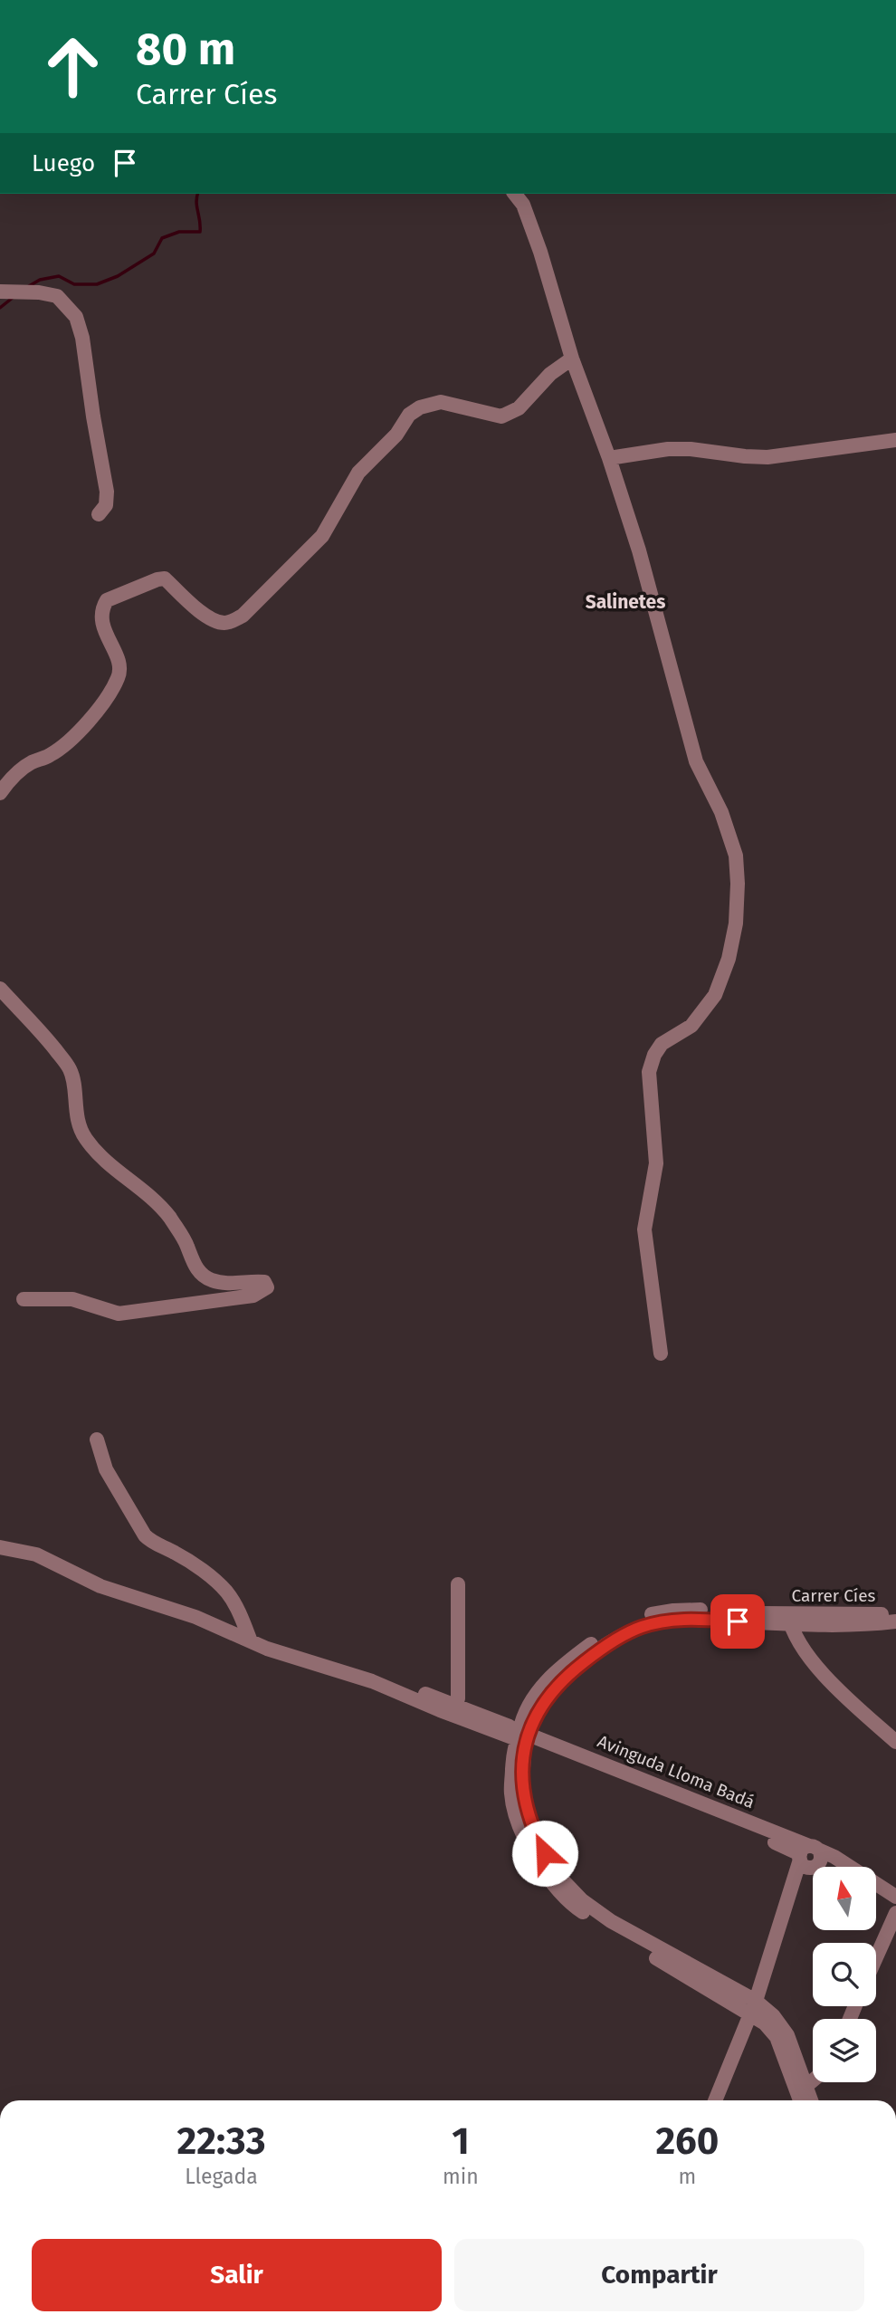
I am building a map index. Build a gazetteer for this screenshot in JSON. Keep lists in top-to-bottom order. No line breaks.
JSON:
{"streets":{"street":["Carrer Cíes","Avinguda Lloma Badá"]},"crossings":[["Carrer Cíes","Avinguda Lloma Badá"]],"districts":["Salinetes"],"north":"top","page":{"turn":["80 m","Carrer Cíes"],"then":"Luego","eta":["22:33","Llegada","1","min","260","m"],"buttons":["Salir","Compartir"]}}
